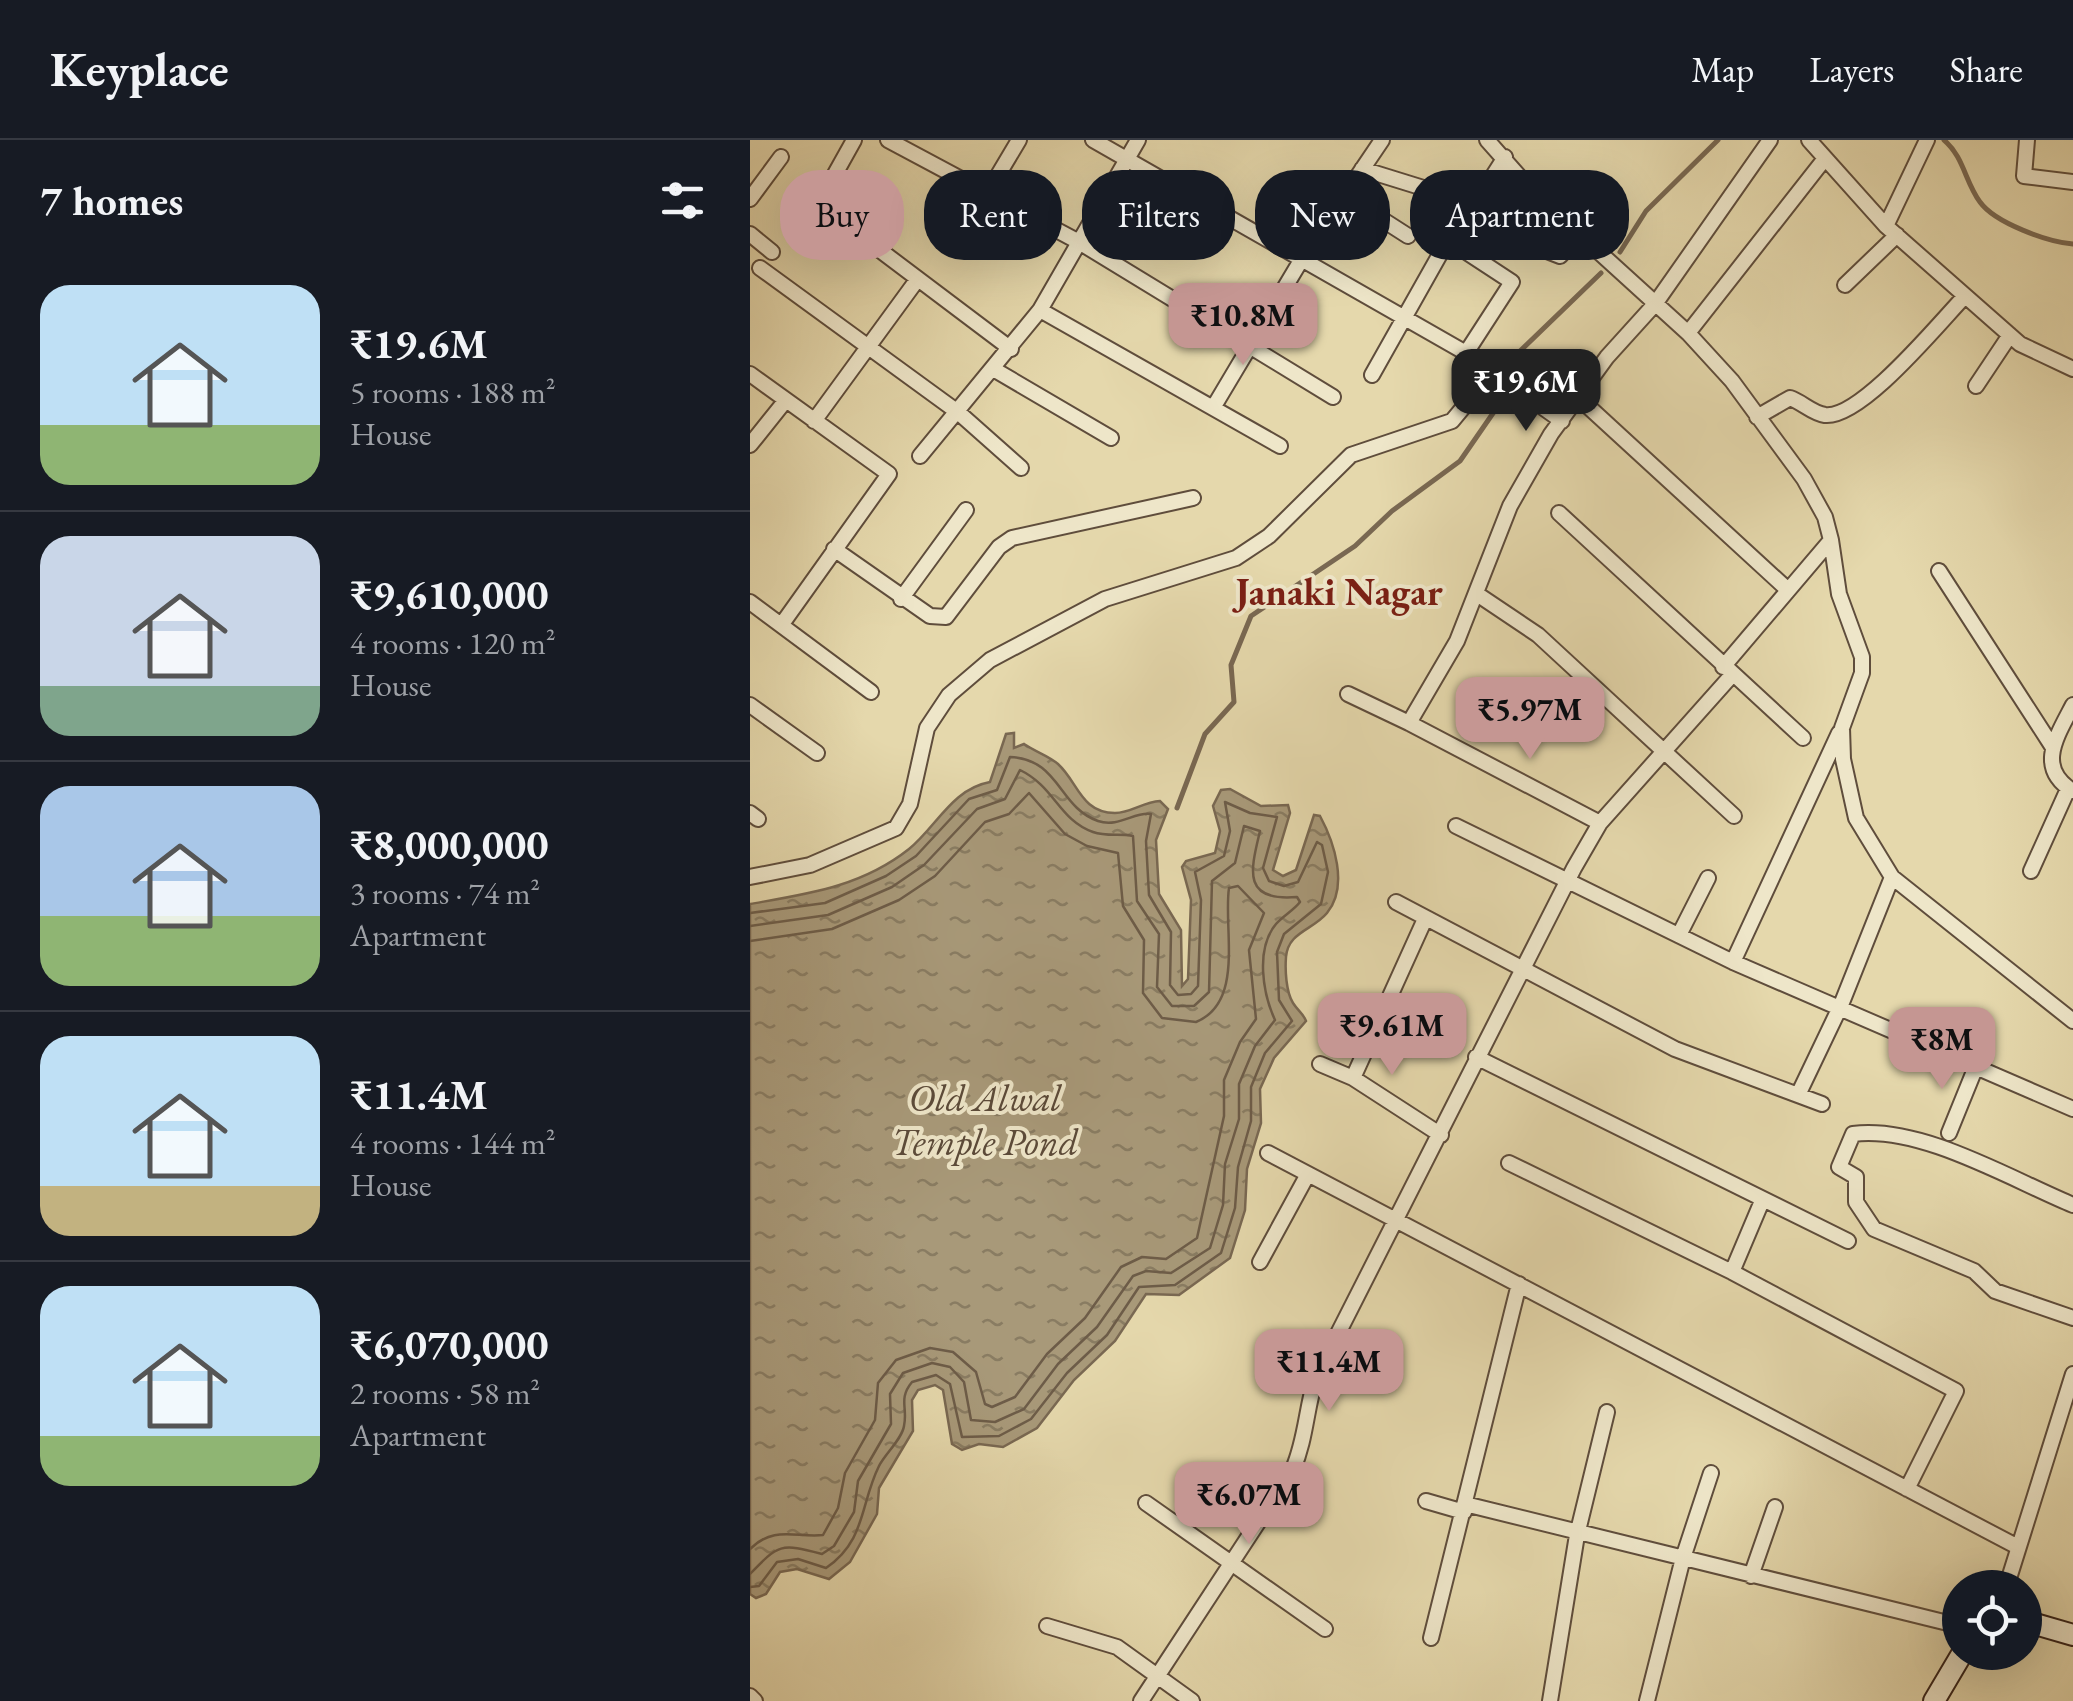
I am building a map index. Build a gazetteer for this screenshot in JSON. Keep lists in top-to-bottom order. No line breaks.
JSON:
{"districts":["Janaki Nagar"],"water":["Old Alwal Temple Pond"],"page":{"header":"Keyplace","nav":["Map","Layers","Share"],"heading":"7 homes","chip":["Buy","Rent","Filters","New","Apartment"],"list":[{"name":"₹19.6M","note":"5 rooms · 188 m² · House"},{"name":"₹9,610,000","note":"4 rooms · 120 m² · House"},{"name":"₹8,000,000","note":"3 rooms · 74 m² · Apartment"},{"name":"₹11.4M","note":"4 rooms · 144 m² · House"},{"name":"₹6,070,000","note":"2 rooms · 58 m² · Apartment"}],"price":["₹10.8M","₹19.6M","₹5.97M","₹9.61M","₹8M","₹11.4M","₹6.07M"]}}
